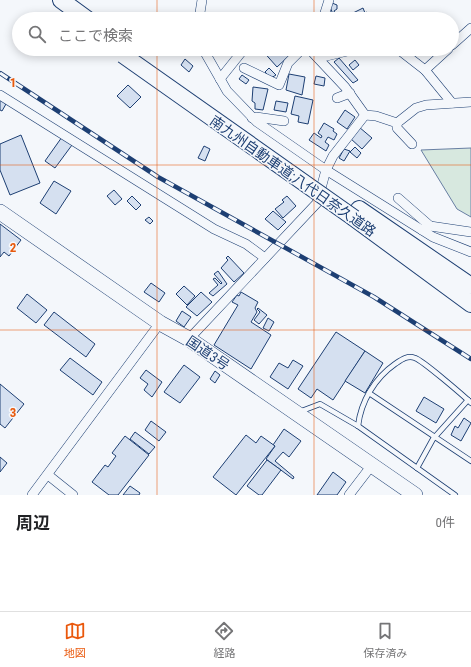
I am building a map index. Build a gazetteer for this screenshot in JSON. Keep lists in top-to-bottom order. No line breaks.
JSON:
{"streets":{"highway":["南九州自動車道;八代日奈久道路","国道3号"]},"page":{"search":"ここで検索","heading":["周辺","0件"],"nav":["地図","経路","保存済み"]},"grid":{"rows":["1","2","3"]}}
